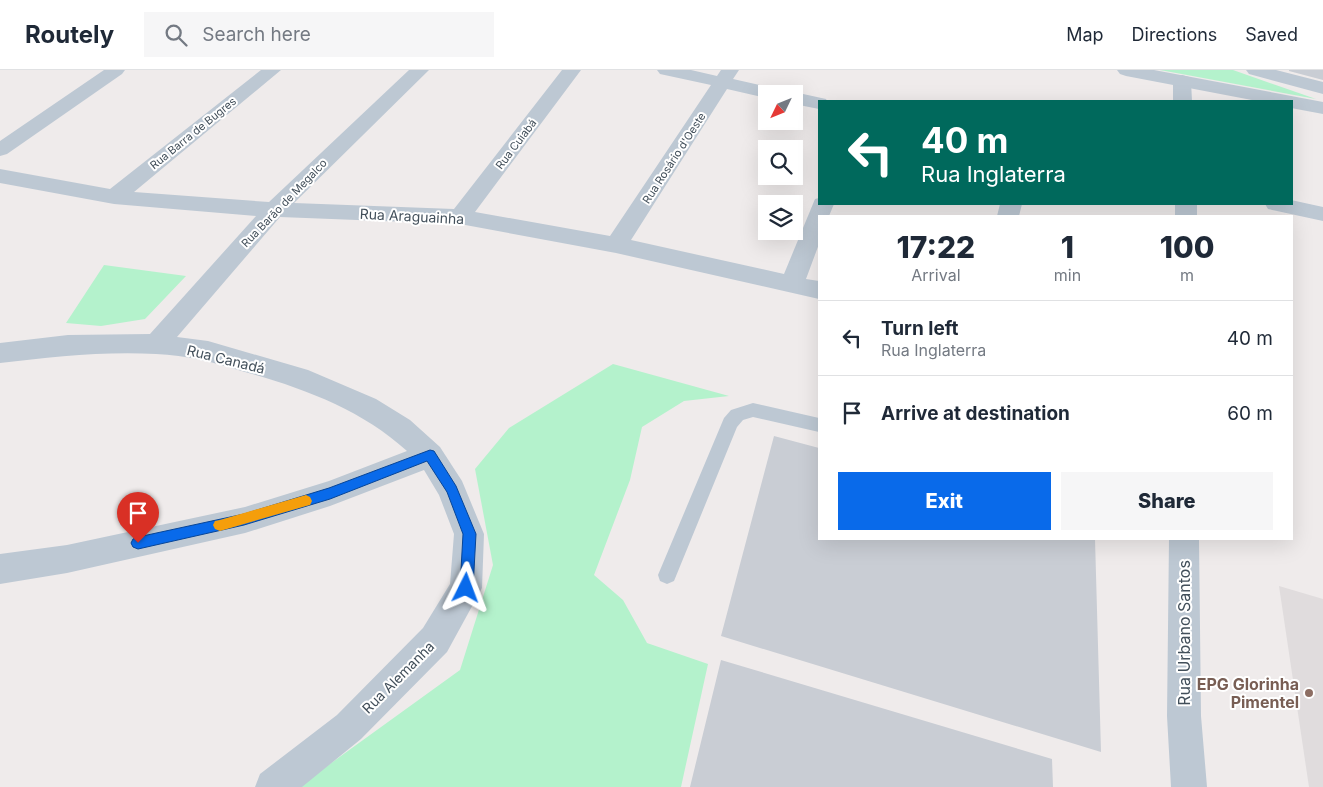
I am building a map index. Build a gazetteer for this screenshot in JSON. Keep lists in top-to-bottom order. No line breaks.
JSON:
{"streets":{"street":["Rua Barra de Bugres","Rua Cuiabá","Rua Rosário d'Oeste","Rua Barão de Megalco","Rua Araguainha","Rua Canadá","Rua Urbano Santos","Rua Alemanha"]},"crossings":[["Rua Barra de Bugres","Rua Araguainha"],["Rua Cuiabá","Rua Araguainha"],["Rua Rosário d'Oeste","Rua Araguainha"],["Rua Barão de Megalco","Rua Araguainha"],["Rua Barão de Megalco","Rua Canadá"],["Rua Canadá","Rua Alemanha"]],"places":["EPG Glorinha Pimentel"],"north":"bottom left","page":{"header":"Routely","search":"Search here","nav":["Map","Directions","Saved"],"turn":["40 m","Rua Inglaterra"],"eta":["17:22","Arrival","1","min","100","m"],"list":[{"name":"Turn left","note":"Rua Inglaterra","value":"40 m"},{"name":"Arrive at destination","value":"60 m"}],"buttons":["Exit","Share"]}}
